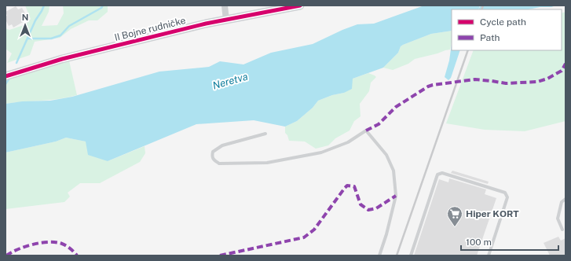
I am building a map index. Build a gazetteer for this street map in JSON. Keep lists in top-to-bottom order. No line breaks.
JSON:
{"streets":{"street":["II Bojne rudničke"]},"water":["Neretva"],"places":{"supermarket":["Hiper KORT"]},"legend":["Cycle path","Path"],"scale_bar":"100 m","north":"top"}
